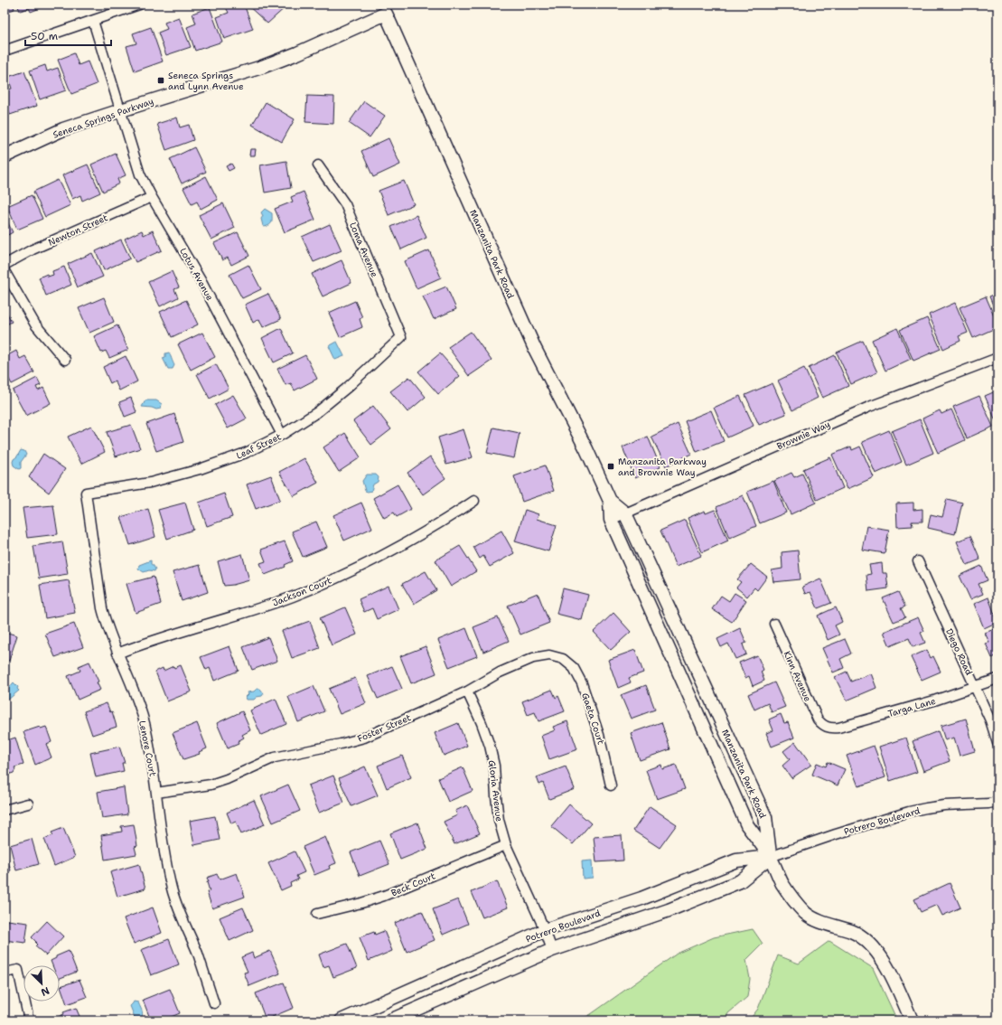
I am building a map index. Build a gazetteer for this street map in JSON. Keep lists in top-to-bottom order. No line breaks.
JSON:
{"streets":{"street":["Seneca Springs Parkway","Newton Street","Loma Avenue","Manzanita Park Road","Lotus Avenue","Brownie Way","Leaf Street","Jackson Court","Diego Road","Kinn Avenue","Targa Lane","Gaeta Court","Foster Street","Lenore Court","Gloria Avenue","Potrero Boulevard","Beck Court"]},"crossings":[["Seneca Springs Parkway","Manzanita Park Road"],["Seneca Springs Parkway","Lotus Avenue"],["Newton Street","Lotus Avenue"],["Loma Avenue","Leaf Street"],["Manzanita Park Road","Brownie Way"],["Manzanita Park Road","Potrero Boulevard"],["Lotus Avenue","Leaf Street"],["Leaf Street","Lenore Court"],["Jackson Court","Lenore Court"],["Diego Road","Targa Lane"],["Kinn Avenue","Targa Lane"],["Gaeta Court","Foster Street"],["Foster Street","Lenore Court"],["Foster Street","Gloria Avenue"],["Gloria Avenue","Potrero Boulevard"],["Gloria Avenue","Beck Court"]],"places":{"transit":["Seneca Springs and Lynn Avenue","Manzanita Parkway and Brownie Way"]},"scale_bar":"50 m","north":"bottom right"}
